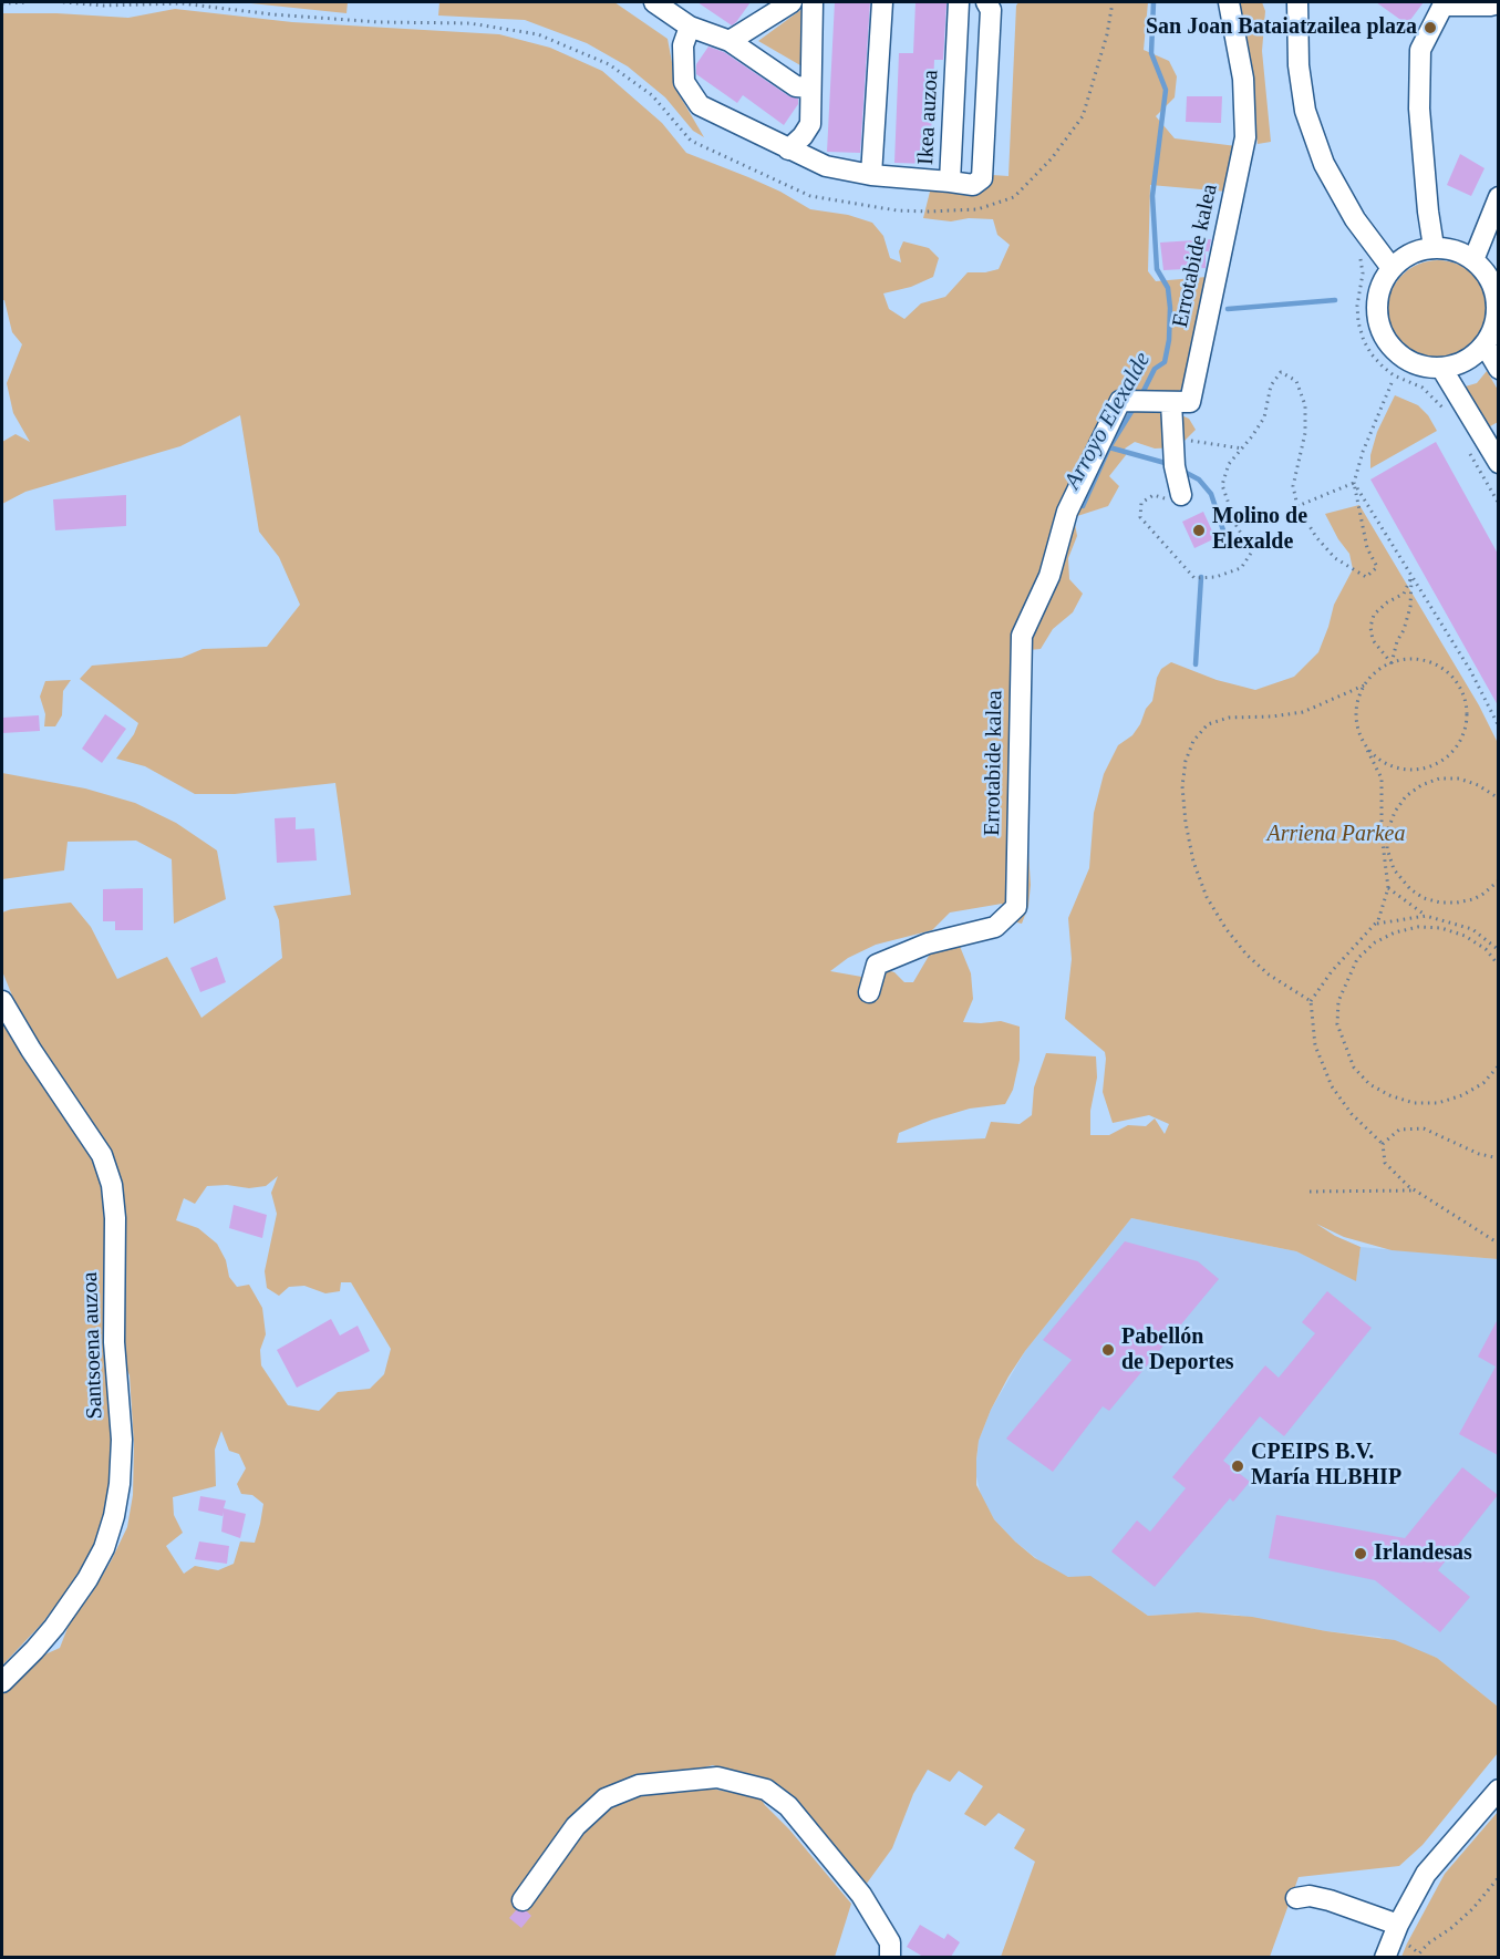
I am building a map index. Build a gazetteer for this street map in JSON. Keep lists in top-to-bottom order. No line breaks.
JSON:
{"streets":{"street":["Ikea auzoa","Errotabide kalea","Santsoena auzoa"]},"water":["Arroyo Elexalde"],"parks":["Arriena Parkea"],"places":["San Joan Bataiatzailea plaza","Molino de Elexalde","Pabellón de Deportes","CPEIPS B.V. María HLBHIP","Irlandesas"]}
